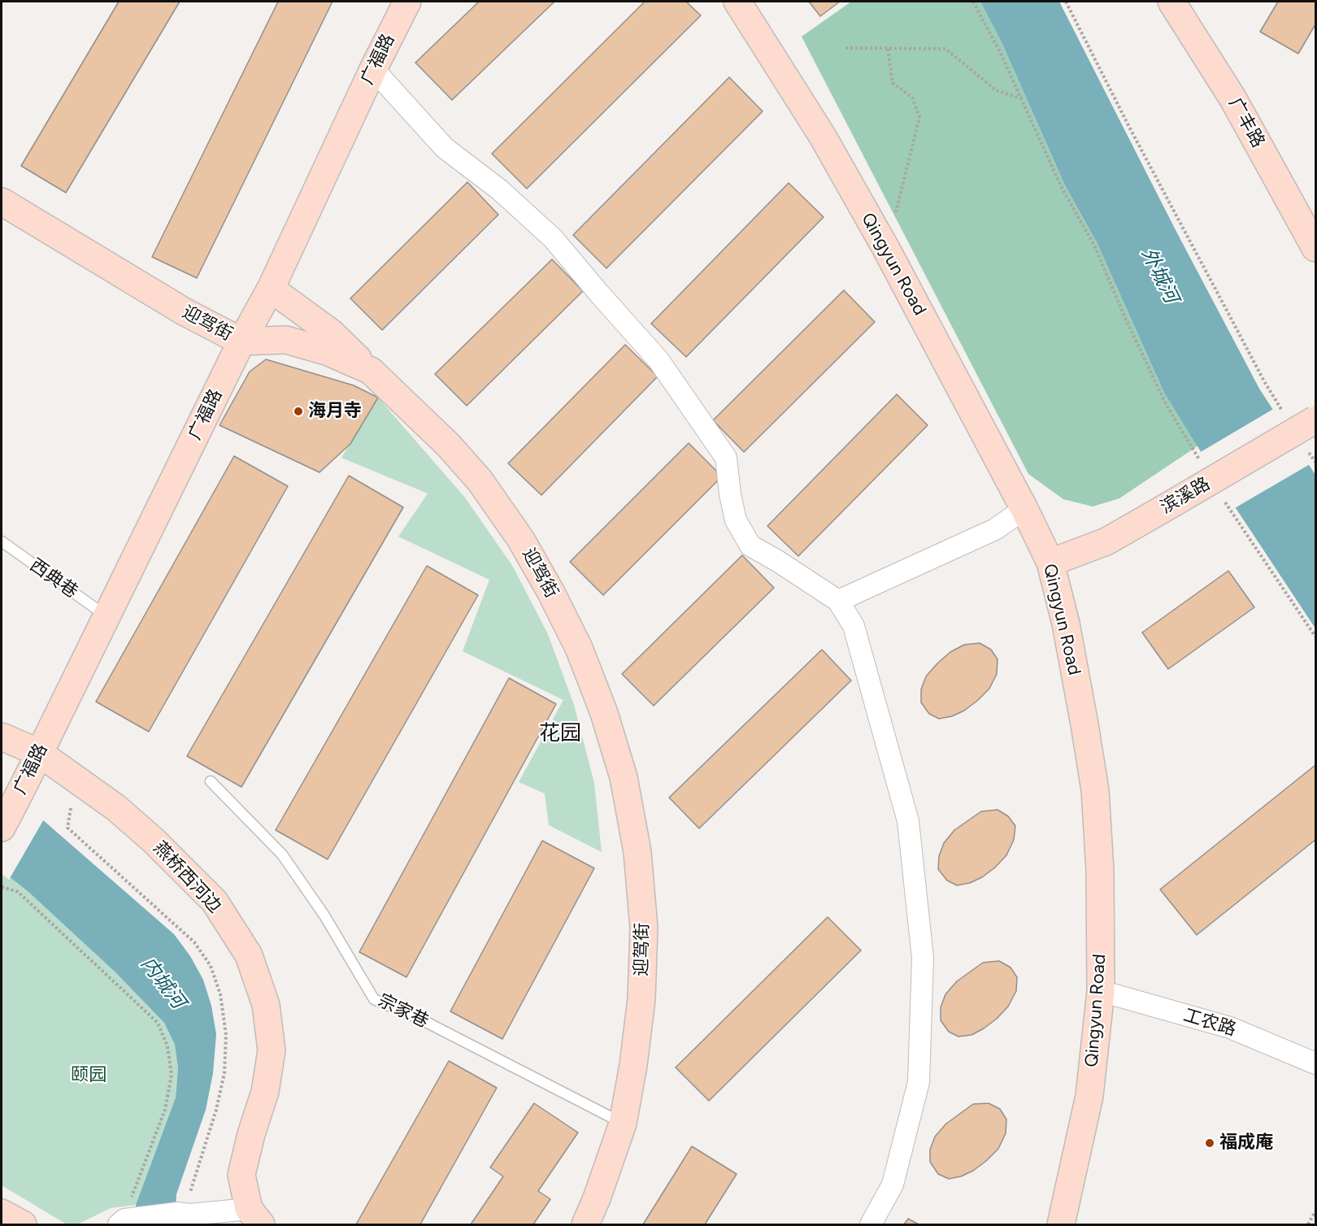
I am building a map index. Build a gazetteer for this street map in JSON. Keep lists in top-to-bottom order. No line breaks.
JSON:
{"streets":{"street":["广福路","广丰路","Qingyun Road","迎驾街","滨溪路","燕桥西河边","工农路"],"lane":["西典巷","宗家巷"]},"crossings":[["广福路","迎驾街"],["广福路","西典巷"],["广福路","燕桥西河边"],["Qingyun Road","滨溪路"],["Qingyun Road","工农路"],["迎驾街","宗家巷"]],"districts":["花园"],"water":["外城河","内城河"],"parks":["颐园"],"places":["海月寺","福成庵"]}
